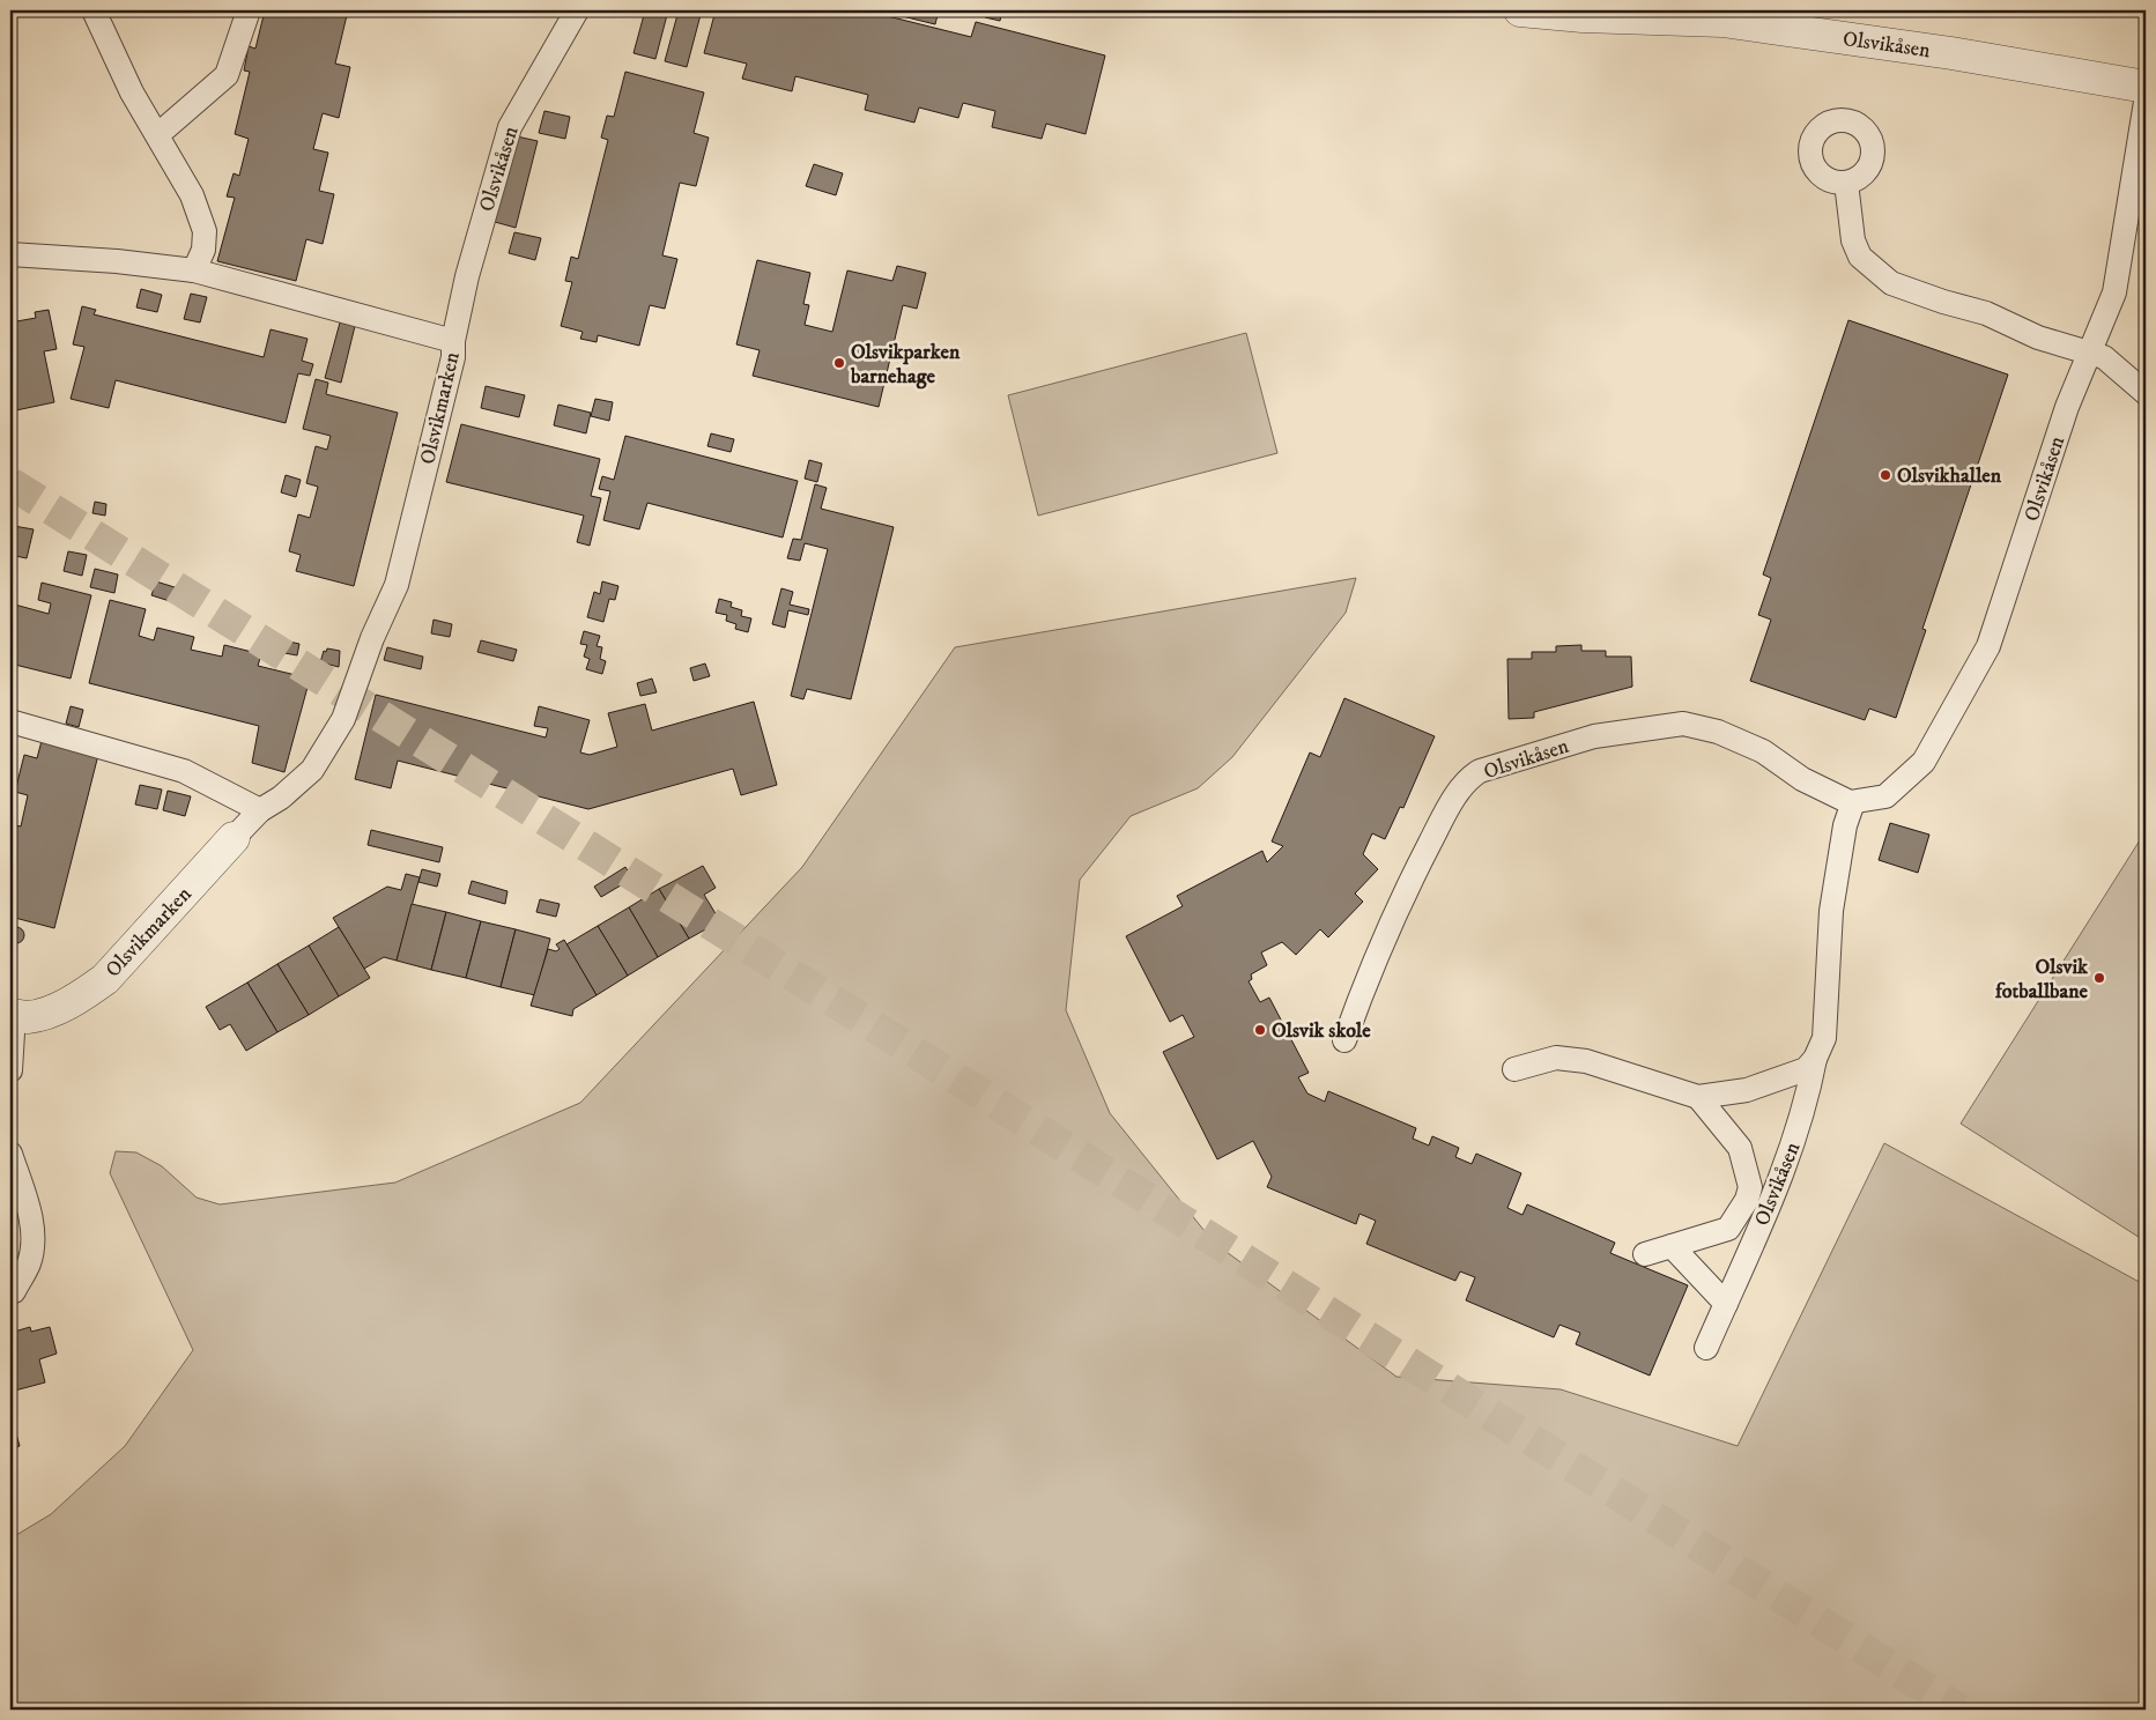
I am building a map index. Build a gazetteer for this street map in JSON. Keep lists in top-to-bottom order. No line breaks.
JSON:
{"streets":{"street":["Olsvikåsen","Olsvikmarken"]},"crossings":[["Olsvikåsen","Olsvikmarken"]],"places":["Olsvikparken barnehage","Olsvikhallen","Olsvik fotballbane","Olsvik skole"]}
